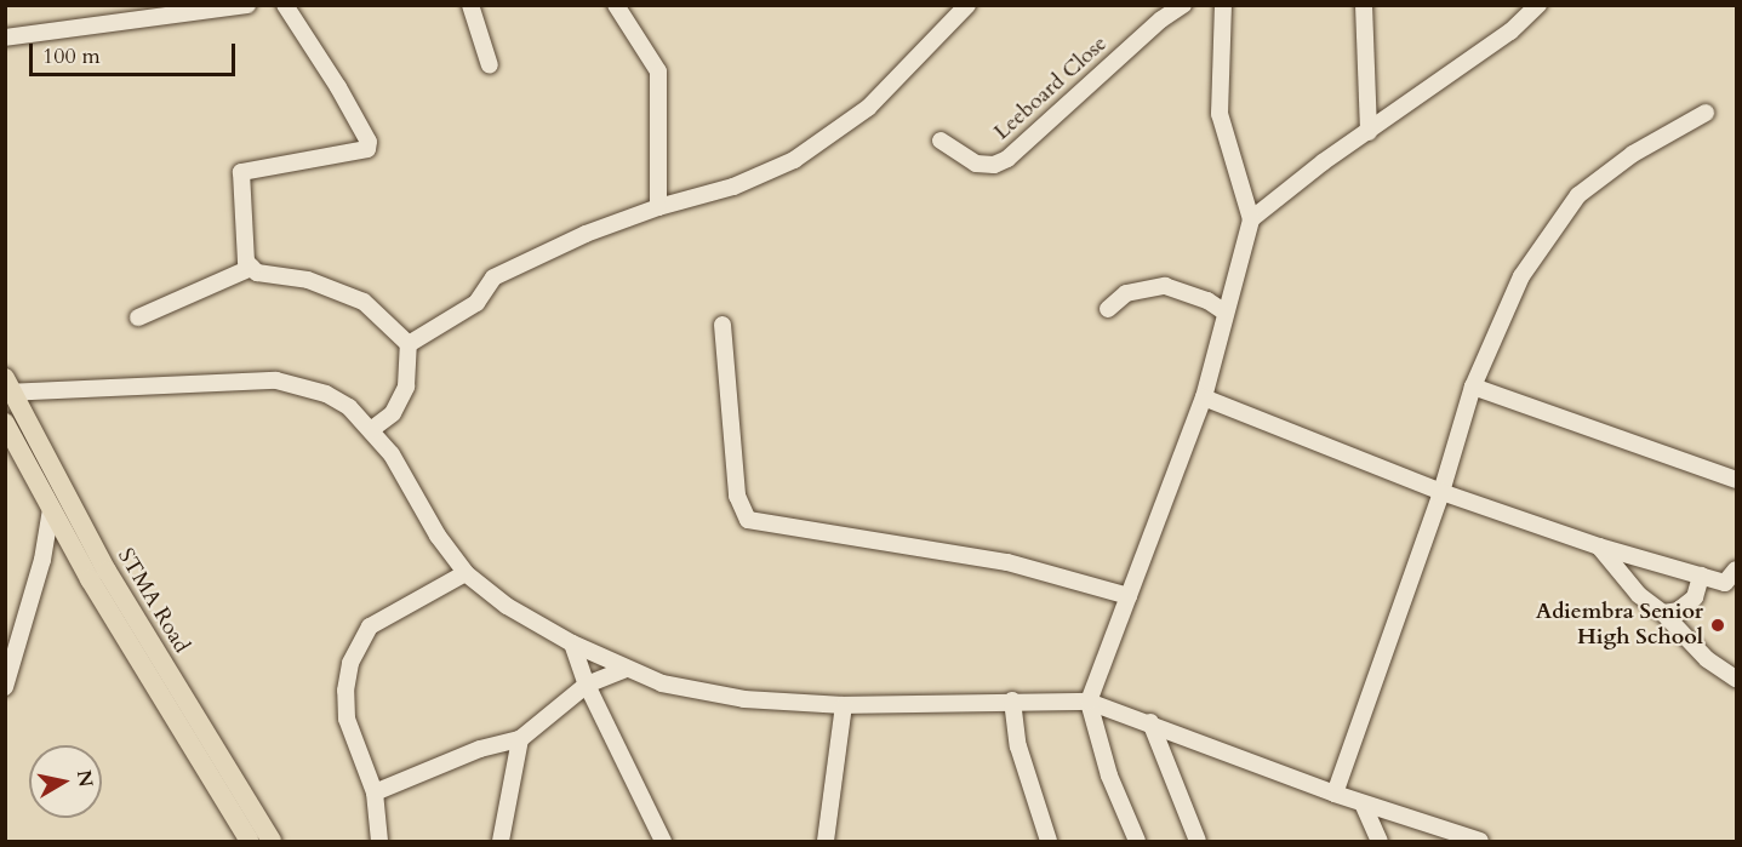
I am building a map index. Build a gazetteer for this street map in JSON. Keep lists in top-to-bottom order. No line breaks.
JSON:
{"streets":{"main road":["STMA Road"],"street":["Leeboard Close"]},"places":["Adiembra Senior High School"],"scale_bar":"100 m","north":"right"}
